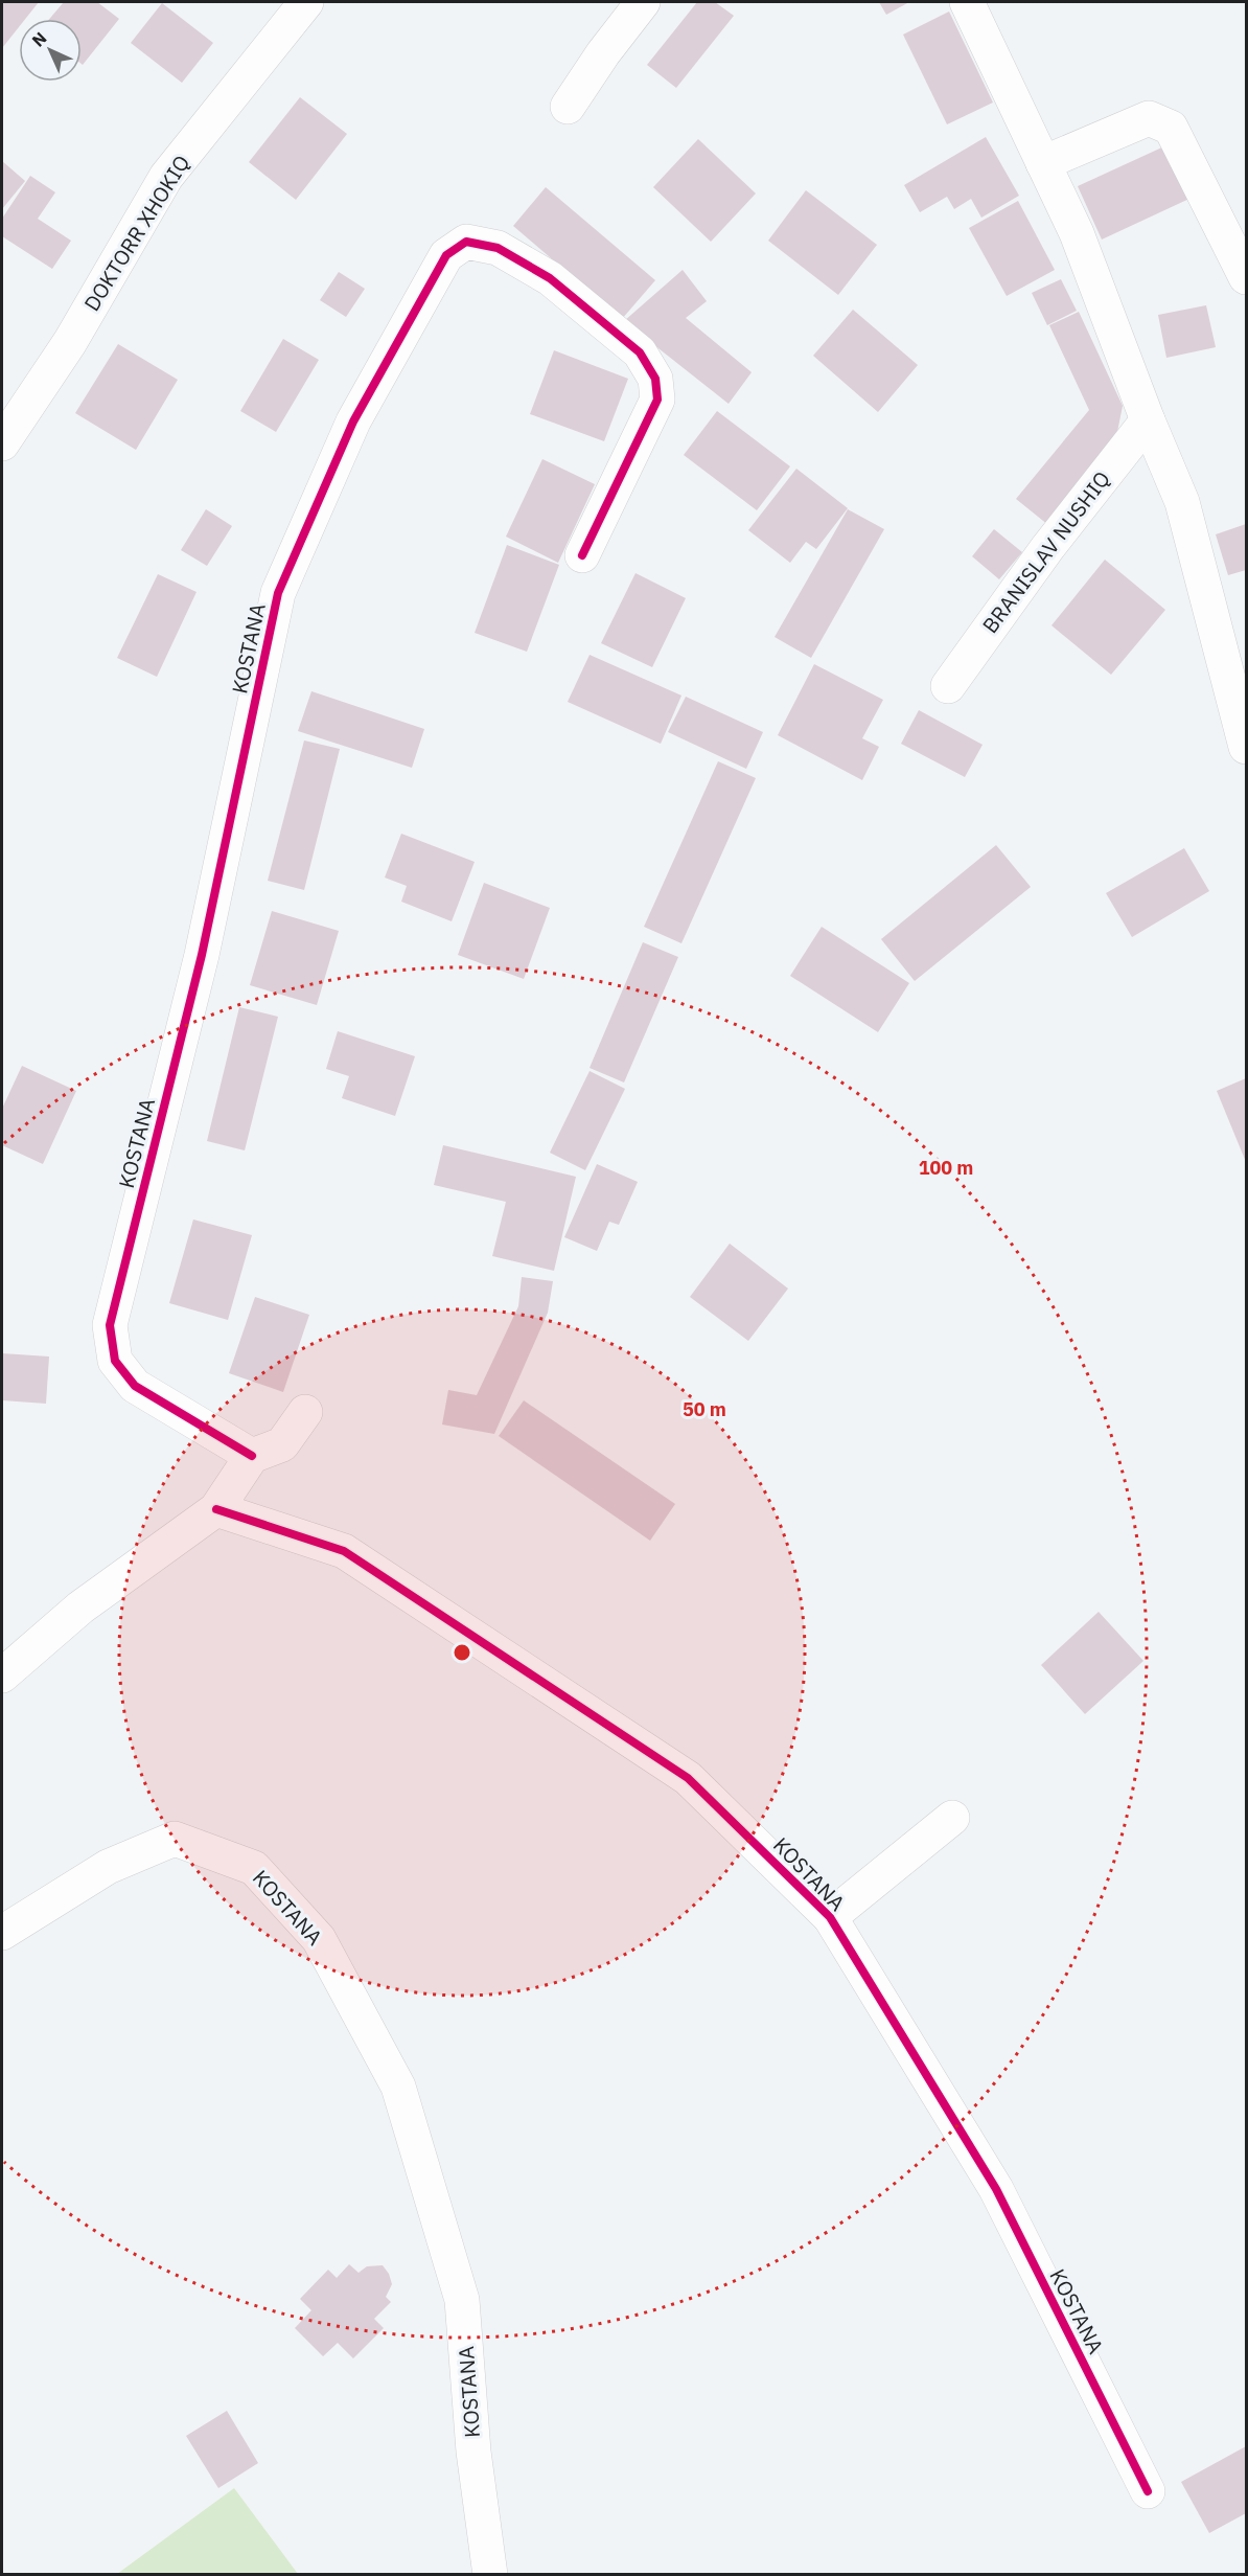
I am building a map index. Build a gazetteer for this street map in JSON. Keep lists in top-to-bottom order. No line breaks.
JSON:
{"streets":{"street":["DOKTORR XHOKIQ","BRANISLAV NUSHIQ","KOSTANA"]},"north":"top left","rings":["100 m","50 m"]}
